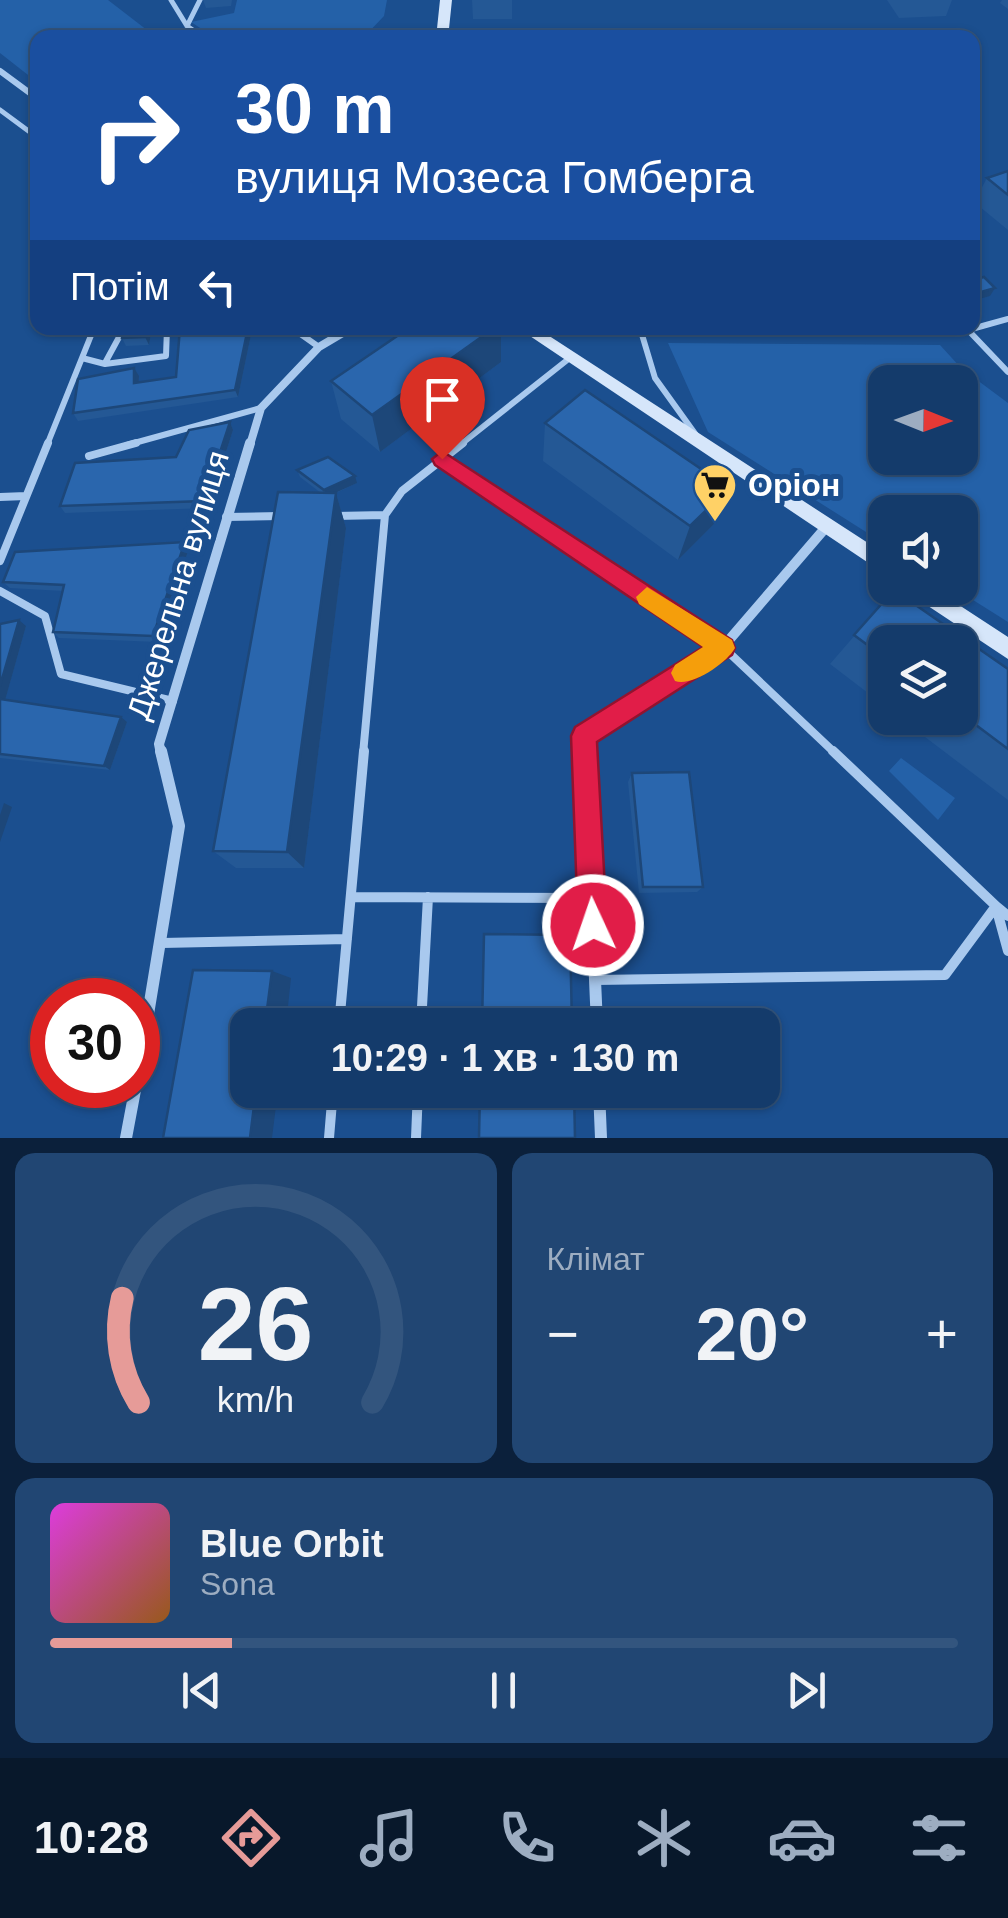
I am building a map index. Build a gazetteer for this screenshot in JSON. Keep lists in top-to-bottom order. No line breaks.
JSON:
{"streets":{"street":["Джерельна вулиця"]},"places":{"supermarket":["Оріон"]},"north":"right","page":{"turn":["30 m","вулиця Мозеса Гомберга"],"then":"Потім","limit":"30","trip":"10:29 · 1 хв · 130 m","tile":"Клімат","heat":["−","20°","+"],"song":["Blue Orbit","Sona"],"tabs":"10:28","gauge":["26","km/h"]}}
